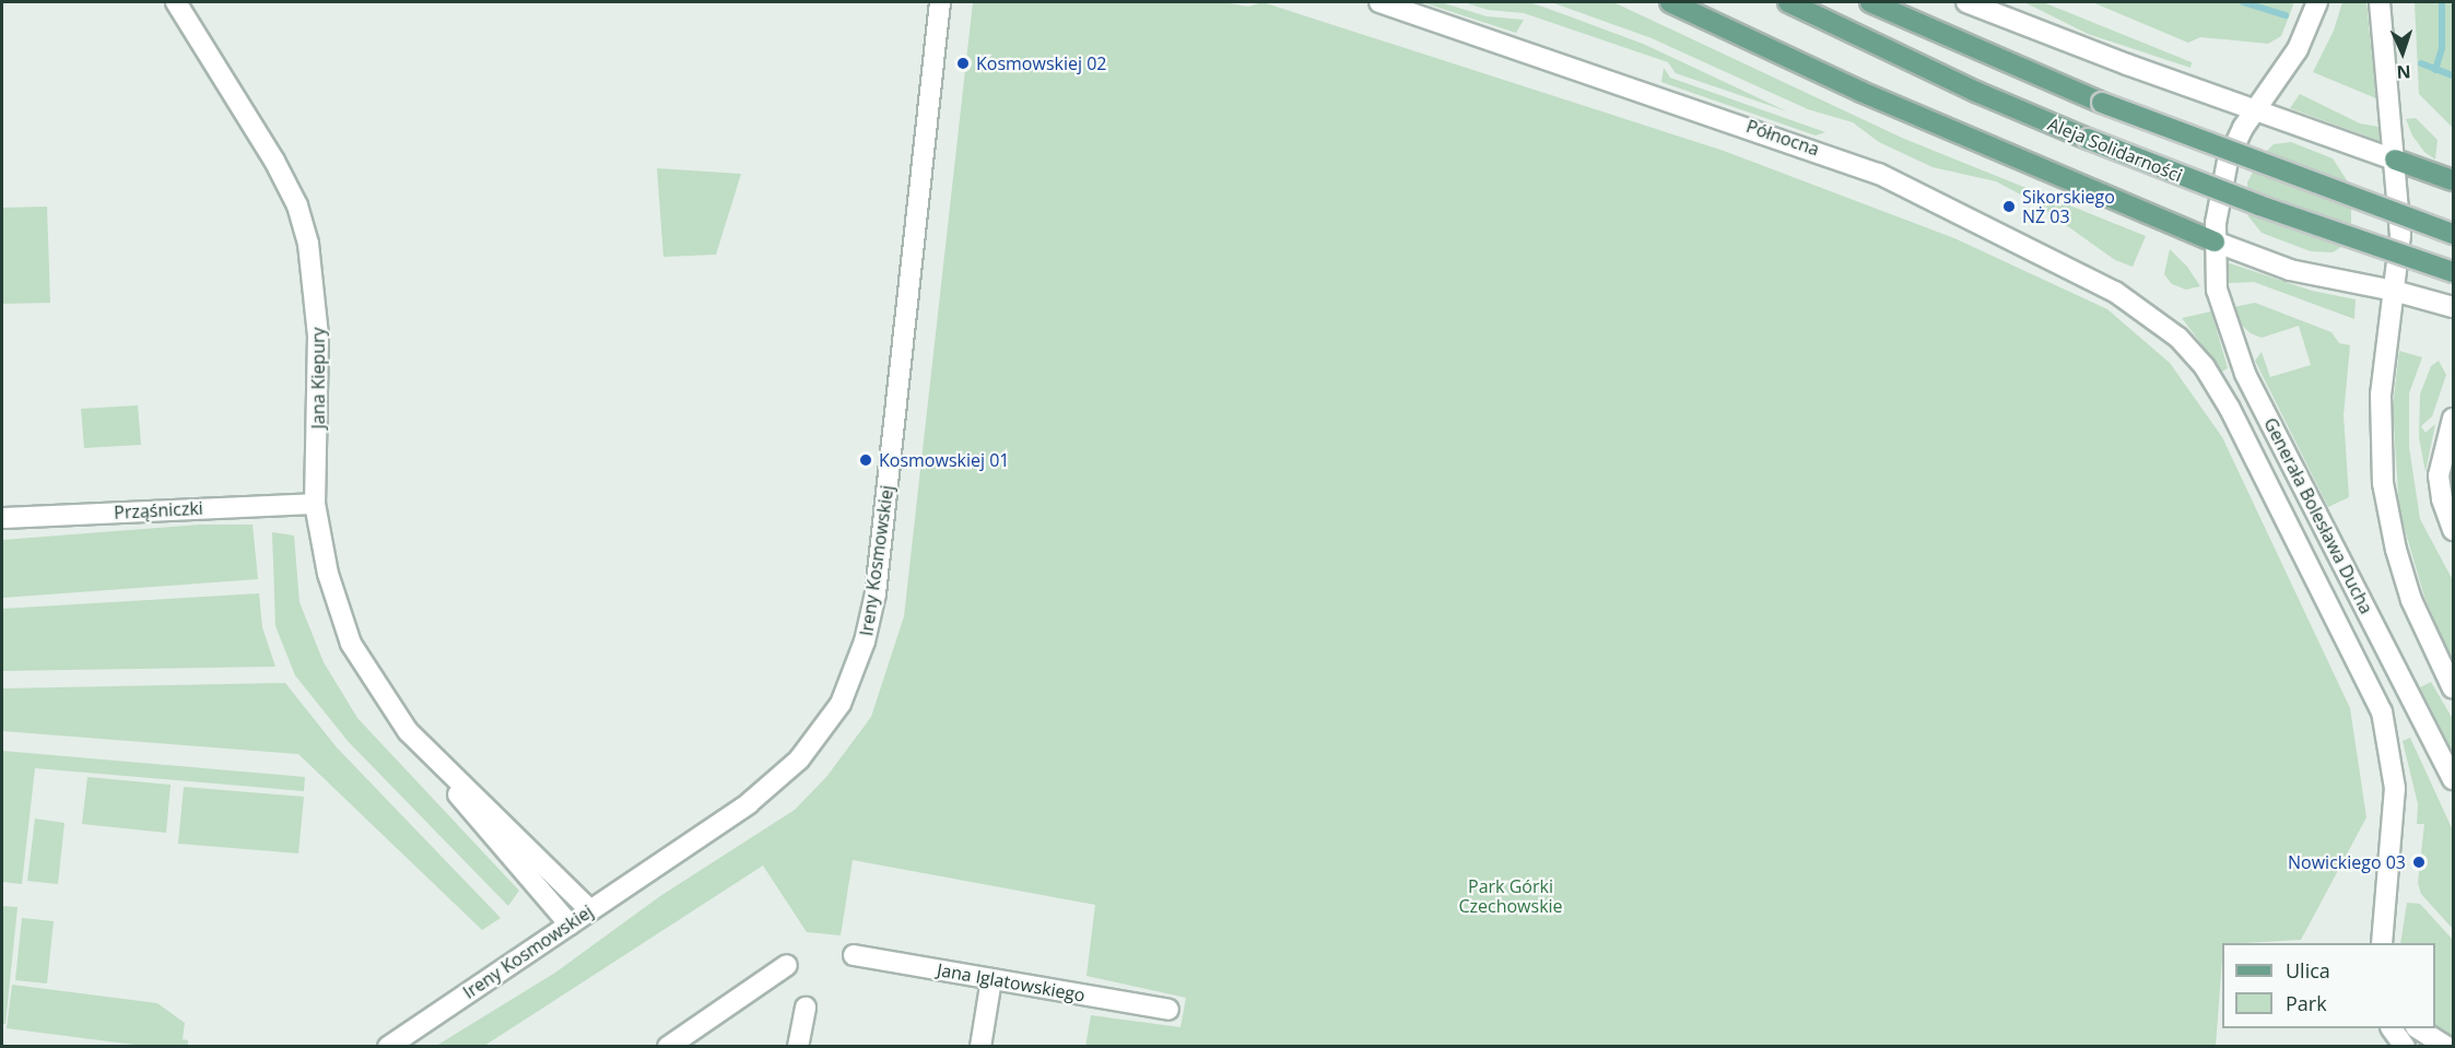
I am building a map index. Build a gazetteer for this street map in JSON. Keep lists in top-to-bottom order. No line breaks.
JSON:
{"streets":{"main road":["Aleja Solidarności"],"street":["Północna","Jana Kiepury","Prząśniczki","Generała Bolesława Ducha","Ireny Kosmowskiej","Jana Iglatowskiego"]},"crossings":[["Jana Kiepury","Prząśniczki"],["Jana Kiepury","Ireny Kosmowskiej"]],"parks":["Park Górki Czechowskie"],"places":["Kosmowskiej 02","Sikorskiego NŻ 03","Kosmowskiej 01","Nowickiego 03"],"legend":["Ulica","Park"],"north":"bottom"}
